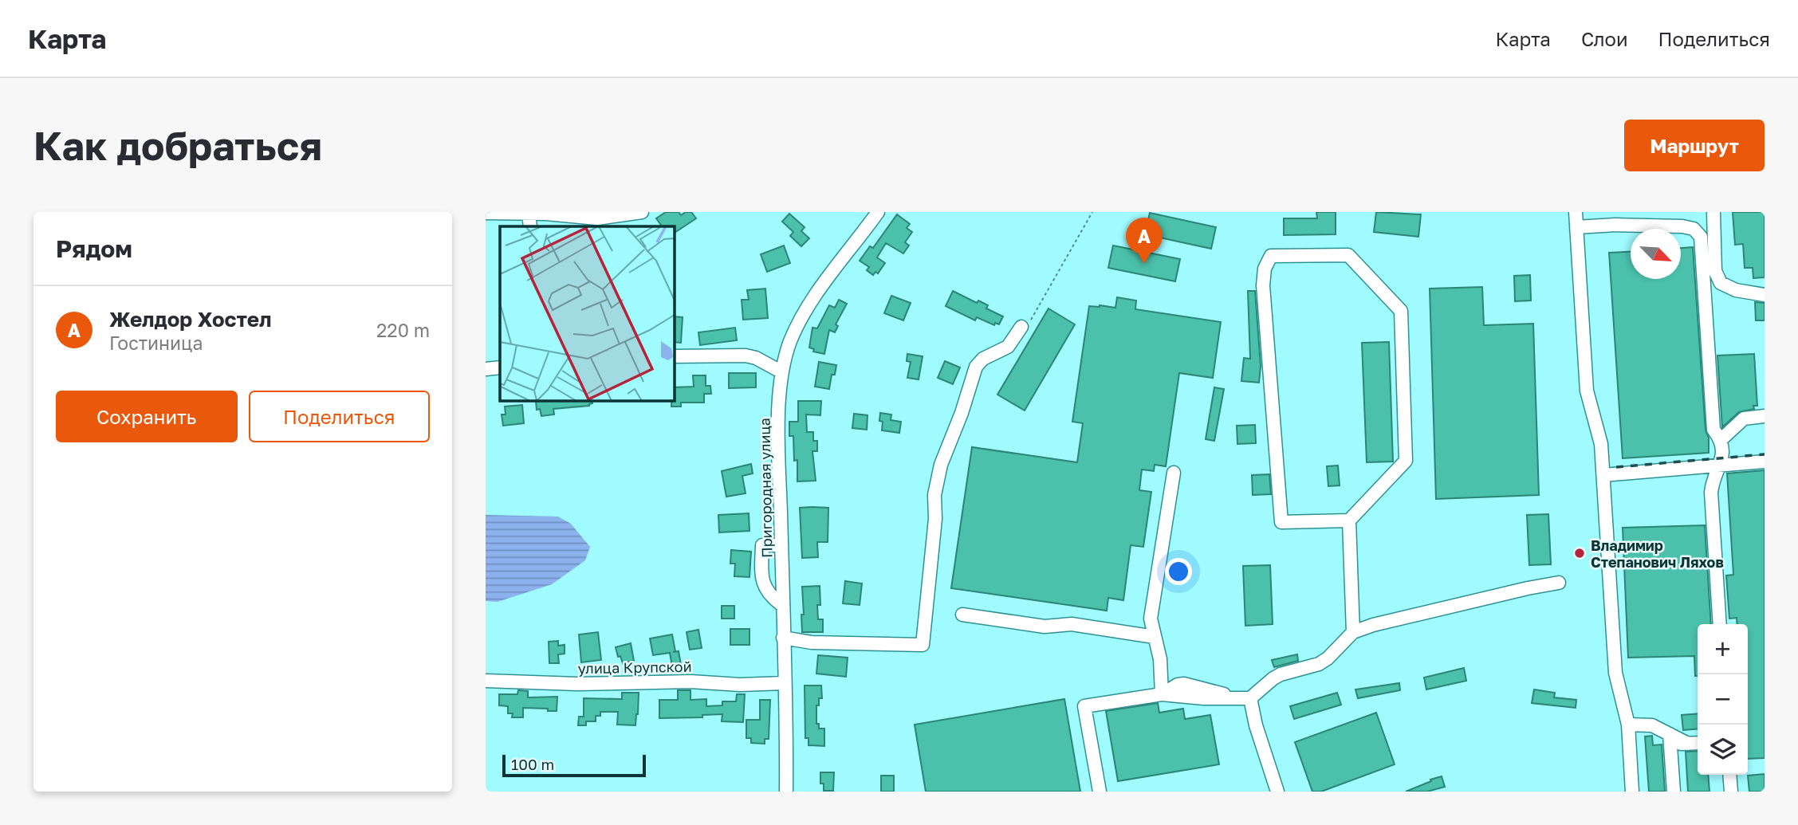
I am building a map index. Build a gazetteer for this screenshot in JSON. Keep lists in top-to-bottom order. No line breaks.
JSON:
{"streets":{"street":["Пригородная улица","улица Крупской"]},"crossings":[["Пригородная улица","улица Крупской"]],"places":["Владимир Степанович Ляхов"],"scale_bar":"100 m","north":"bottom right","page":{"header":"Карта","nav":["Карта","Слои","Поделиться"],"buttons":["Маршрут",["Сохранить","Поделиться"]],"title":"Как добраться","heading":"Рядом","pins":"A","list":[{"mark":"A","name":"Желдор Хостел","note":"Гостиница","value":"220 m"}],"map_buttons":["+","−"],"scale":"100 m"}}
